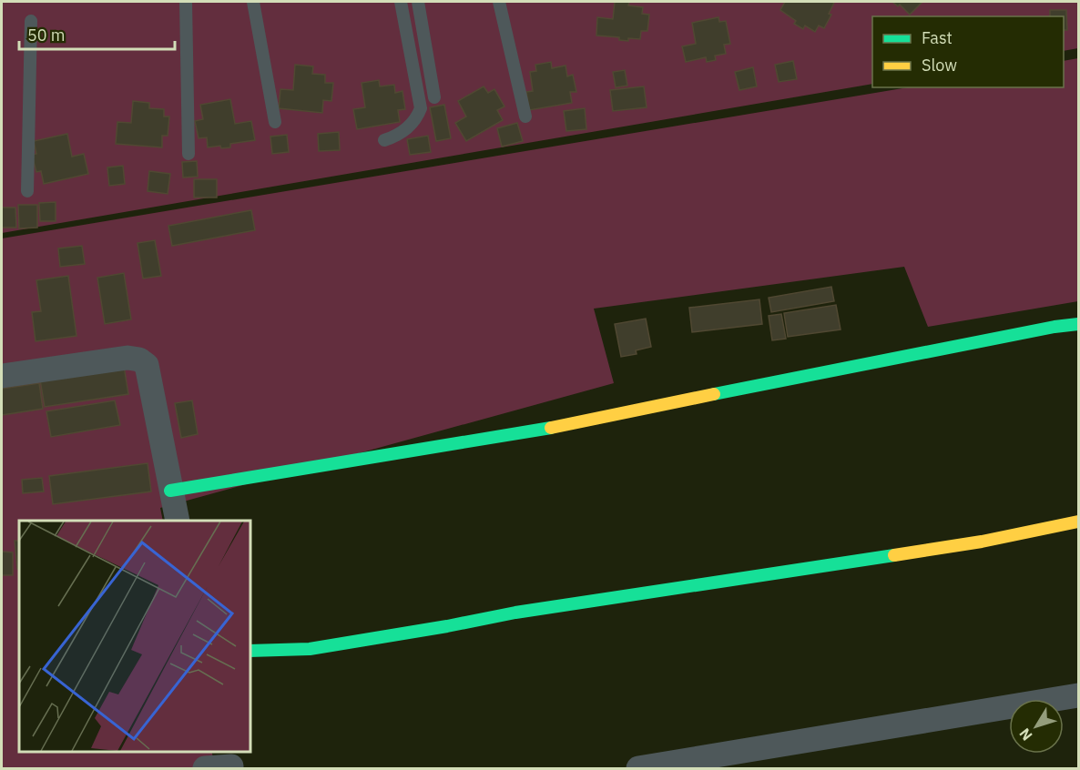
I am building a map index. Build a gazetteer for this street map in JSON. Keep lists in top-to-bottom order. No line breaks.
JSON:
{"legend":["Fast","Slow"],"scale_bar":"50 m","north":"bottom left"}
